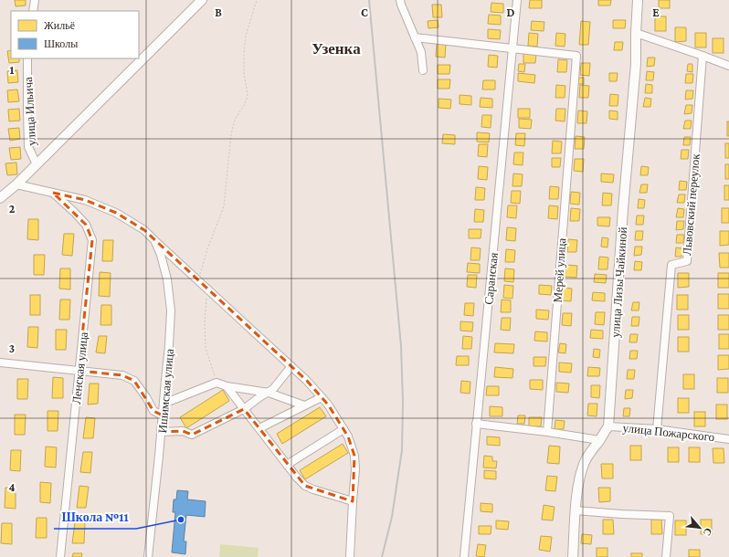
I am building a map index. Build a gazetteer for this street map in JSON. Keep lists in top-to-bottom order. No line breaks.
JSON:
{"streets":{"street":["улица Ильича","Львовский переулок","Мерей улица","Саранская","улица Лизы Чайкиной","Ленская улица","Ишимская улица","улица Пожарского"]},"crossings":[["Львовский переулок","улица Пожарского"],["Мерей улица","Саранская"],["улица Лизы Чайкиной","улица Пожарского"],["Ленская улица","Ишимская улица"]],"districts":["Узенка"],"places":["Школа №11"],"legend":["Жильё","Школы"],"north":"bottom right","grid":{"columns":["B","C","D","E"],"rows":["1","2","3","4"]}}
